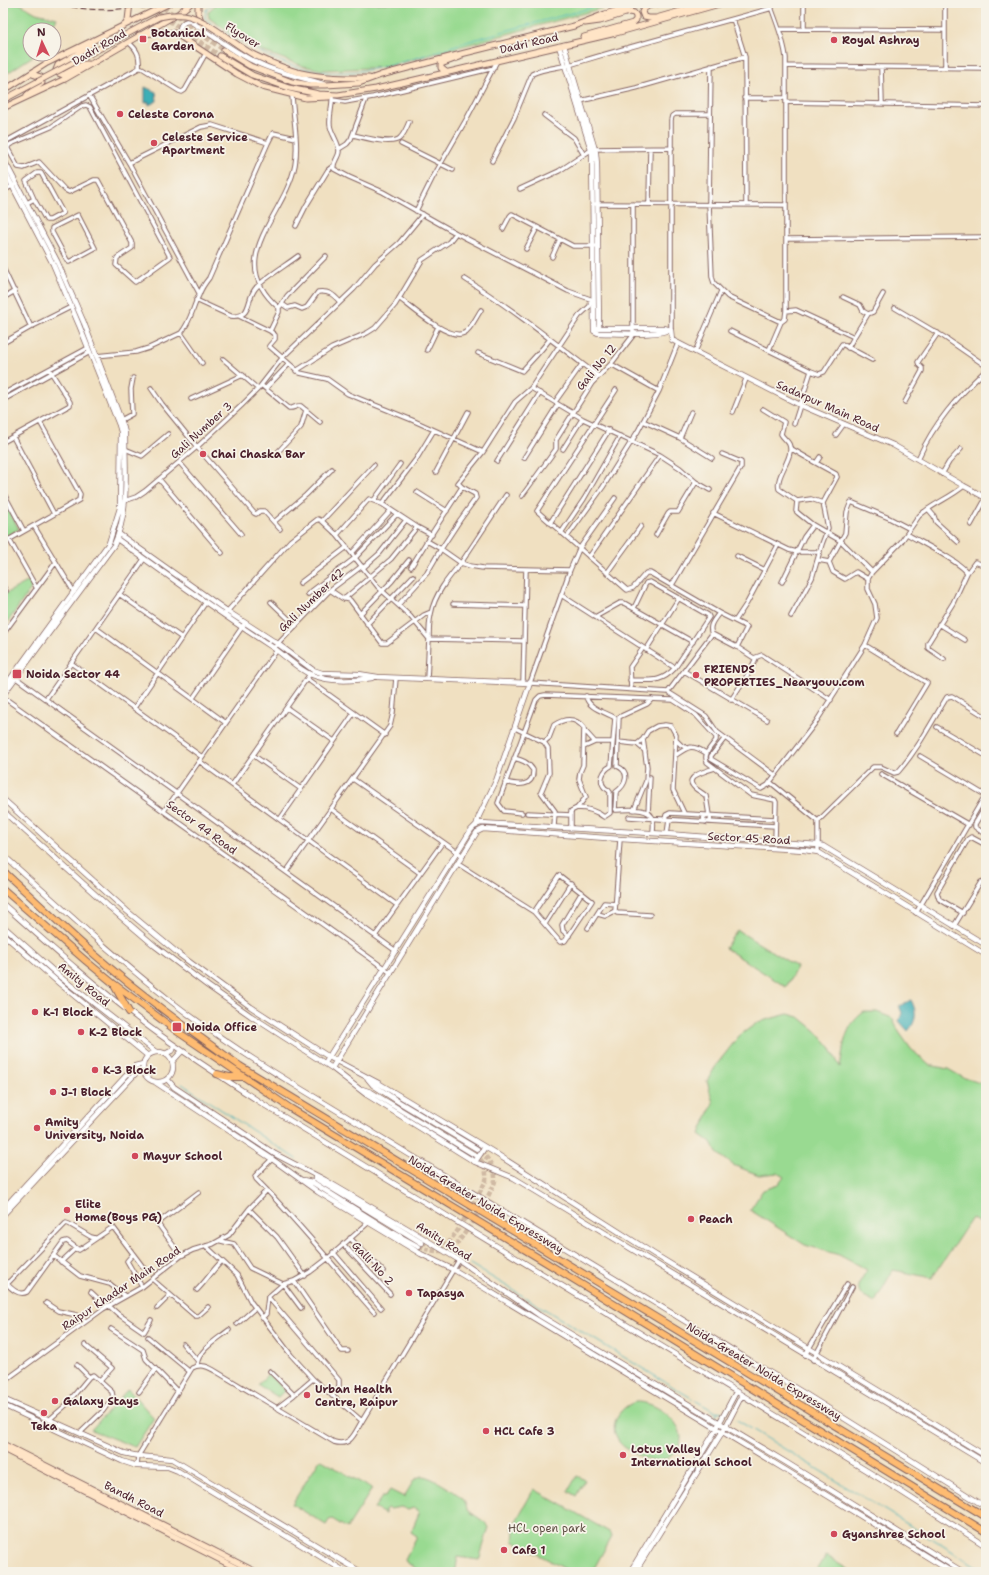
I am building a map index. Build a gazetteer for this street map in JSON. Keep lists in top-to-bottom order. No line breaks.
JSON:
{"streets":{"highway":["Noida-Greater Noida Expressway"],"main road":["Flyover","Dadri Road","Bandh Road"],"street":["Gali No 12","Sadarpur Main Road","Gali Number 3","Gali Number 42","Sector 44 Road","Sector 45 Road","Amity Road","Galli No 2","Raipur Khadar Main Road"]},"crossings":[["Flyover","Dadri Road"],["Gali Number 42","Sector 44 Road"]],"parks":["HCL open park"],"places":{"transit":["Botanical Garden","Noida Sector 44","Noida Office"],"other":["Royal Ashray","Celeste Corona","Celeste Service Apartment","Chai Chaska Bar","FRIENDS PROPERTIES_Nearyouu.com","K-1 Block","K-2 Block","K-3 Block","J-1 Block","Amity University, Noida","Mayur School","Elite Home(Boys PG)","Peach","Tapasya","Urban Health Centre, Raipur","Galaxy Stays","Teka","HCL Cafe 3","Lotus Valley International School","Gyanshree School","Cafe 1"]},"north":"top"}
